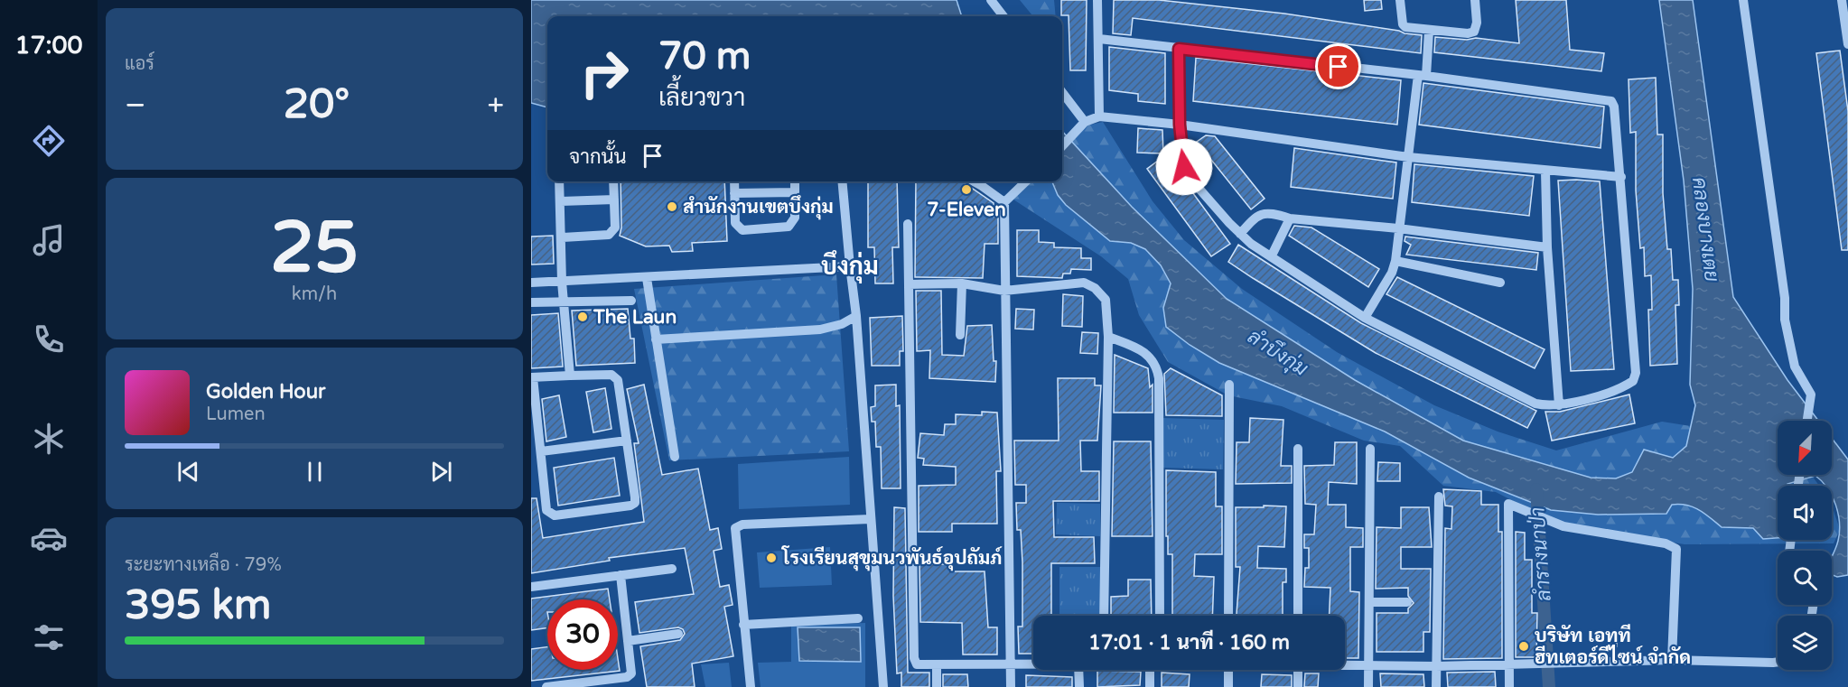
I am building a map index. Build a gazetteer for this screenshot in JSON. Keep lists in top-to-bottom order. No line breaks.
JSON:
{"districts":["บึงกุ่ม"],"water":["คลองบางเตย","ลำบึงกุ่ม","ลำรางนาป่า"],"places":["7-Eleven","สำนักงานเขตบึงกุ่ม","The Laun","โรงเรียนสุขุมนวพันธ์อุปถัมภ์","บริษัท เอทูที ฮีทเตอร์ดีไซน์ จำกัด"],"north":"bottom left","page":{"tabs":"17:00","tile":["แอร์",["25","km/h"],["ระยะทางเหลือ · 79%","395 km"]],"turn":["70 m","เลี้ยวขวา"],"heat":["−","20°","+"],"then":"จากนั้น","song":["Golden Hour","Lumen"],"limit":"30","trip":"17:01 · 1 นาที · 160 m"}}
